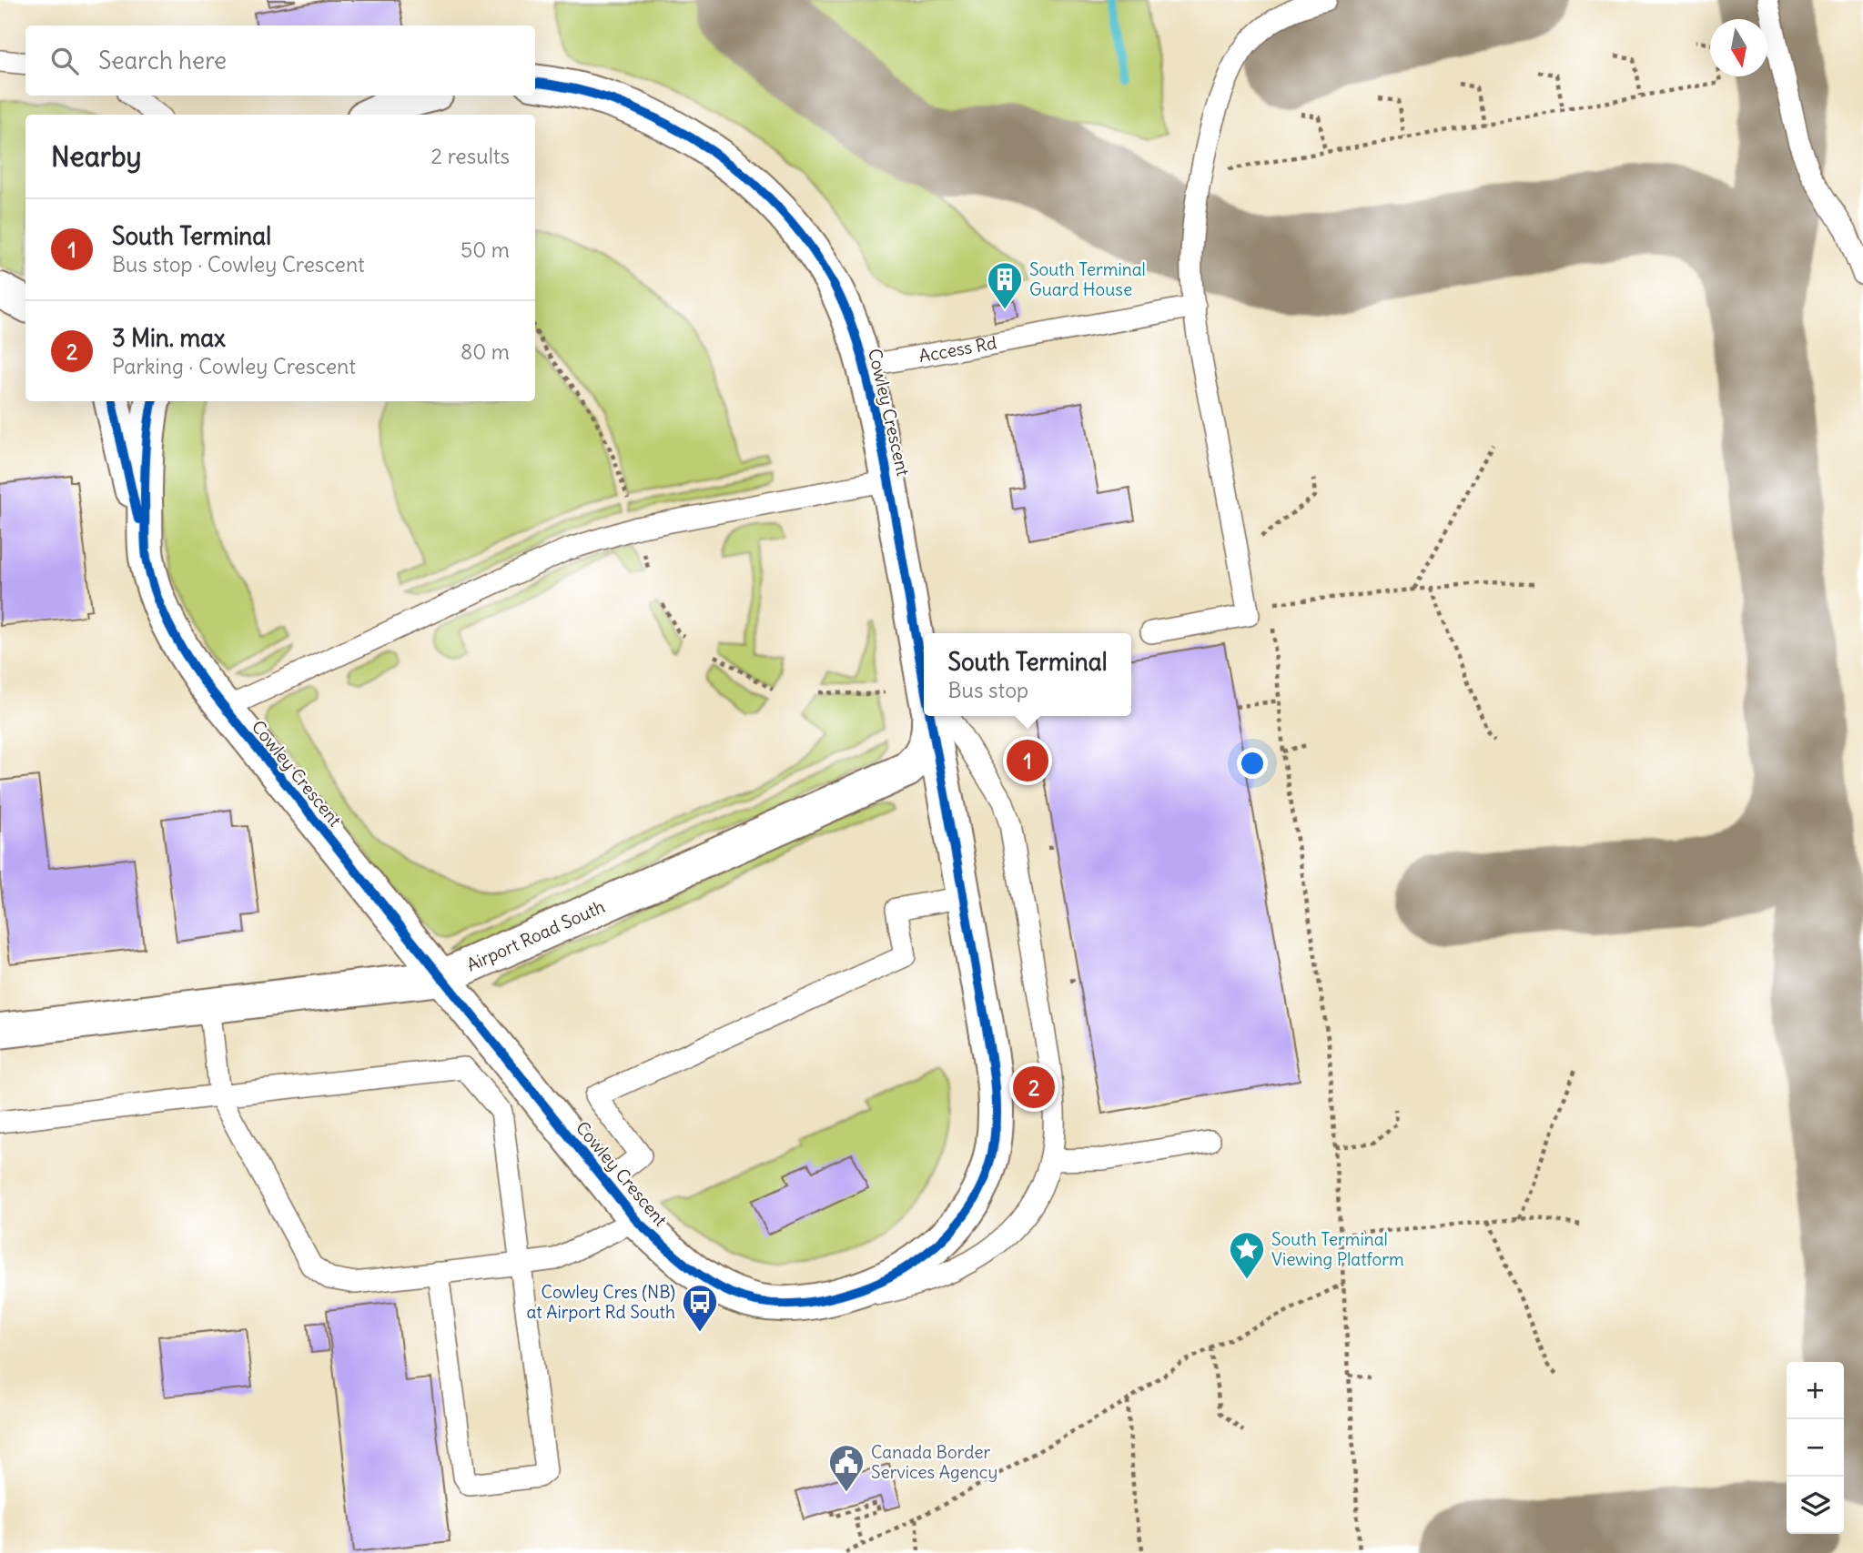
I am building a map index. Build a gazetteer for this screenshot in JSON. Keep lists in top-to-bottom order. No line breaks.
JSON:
{"streets":{"street":["Cowley Crescent","Airport Road South"],"lane":["Access Rd"]},"crossings":[["Access Rd","Cowley Crescent"],["Cowley Crescent","Airport Road South"]],"places":{"building":["South Terminal Guard House"],"place":["South Terminal Viewing Platform"],"bus stop":["Cowley Cres (NB) at Airport Rd South"],"public building":["Canada Border Services Agency"]},"north":"bottom","page":{"search":"Search here","heading":["Nearby","2 results"],"list":[{"mark":"1","name":"South Terminal","note":"Bus stop · Cowley Crescent","value":"50 m"},{"mark":"2","name":"3 Min. max","note":"Parking · Cowley Crescent","value":"80 m"}],"popup":["South Terminal","Bus stop"],"pins":["1","2"],"map_buttons":["+","−"]}}
